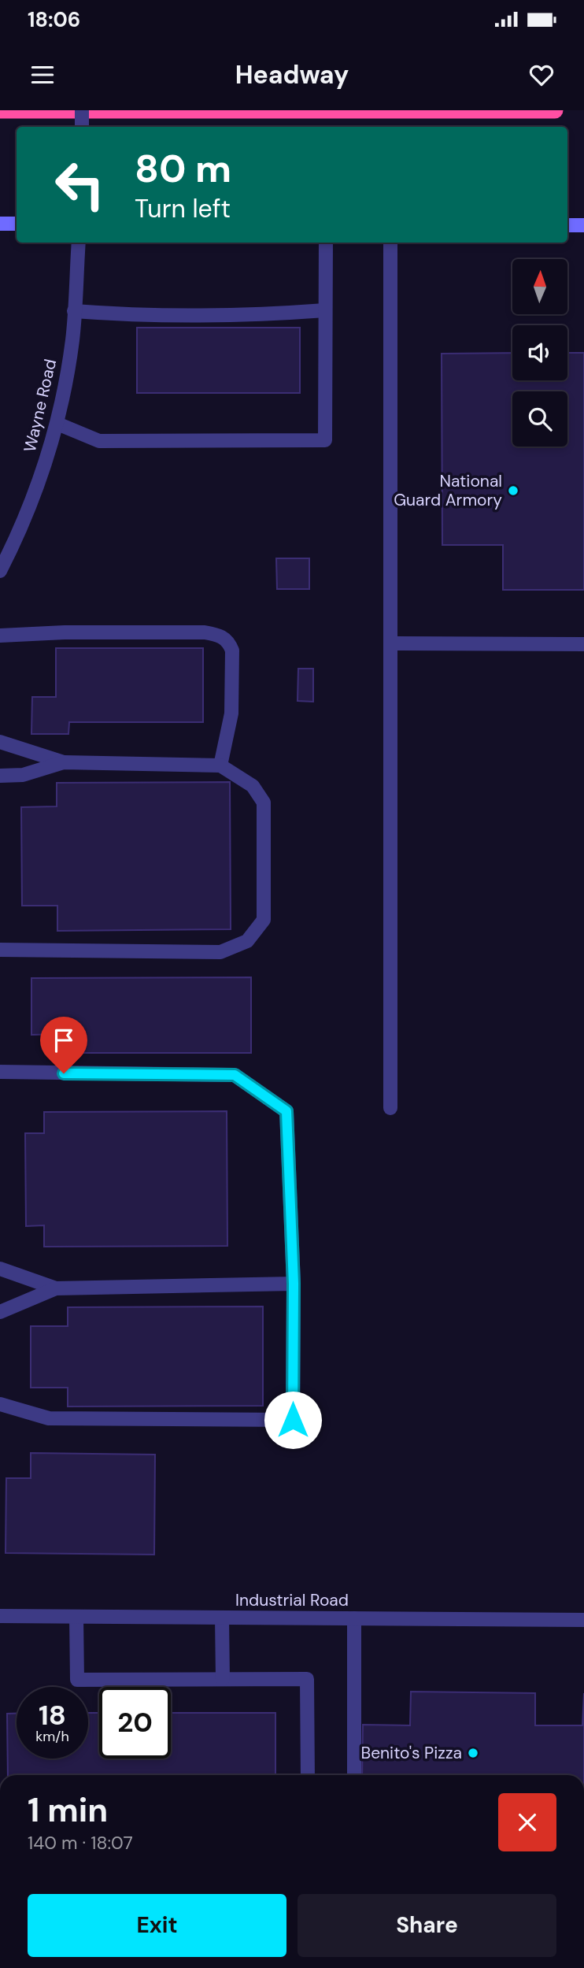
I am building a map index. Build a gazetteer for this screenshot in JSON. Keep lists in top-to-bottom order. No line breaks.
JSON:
{"streets":{"street":["Wayne Road","Industrial Road"]},"places":["National Guard Armory","Benito's Pizza"],"north":"top","page":{"status":"18:06","header":"Headway","turn":["80 m","Turn left"],"speed":"18 km/h","limit":"20","heading":["1 min","140 m · 18:07"],"buttons":["Exit","Share"]}}
